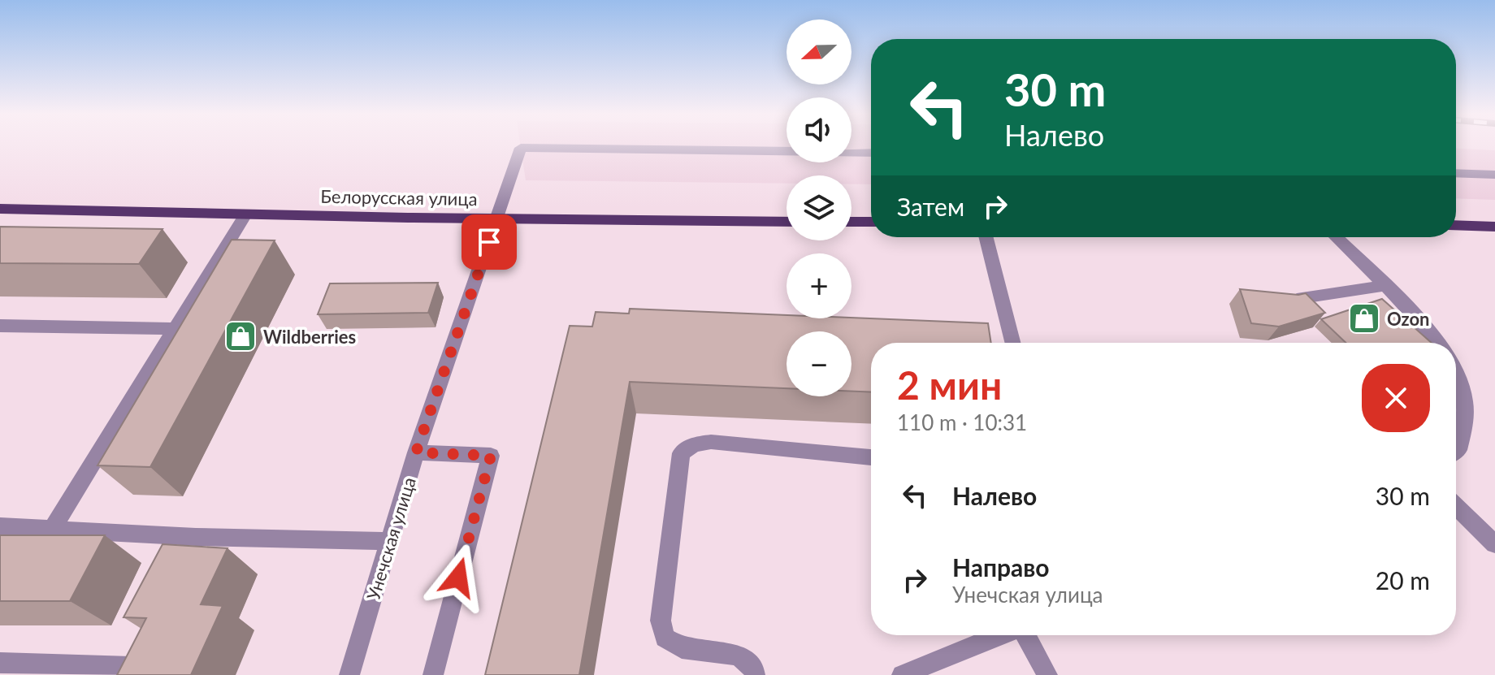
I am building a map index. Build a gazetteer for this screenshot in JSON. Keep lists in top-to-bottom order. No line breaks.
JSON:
{"streets":{"main road":["Белорусская улица"],"street":["Унечская улица"]},"crossings":[["Белорусская улица","Унечская улица"]],"places":{"shop":["Ozon","Wildberries"]},"north":"left","page":{"map_buttons":["+","−"],"turn":["30 m","Налево"],"then":"Затем","heading":["2 мин","110 m · 10:31"],"list":[{"name":"Налево","value":"30 m"},{"name":"Направо","note":"Унечская улица","value":"20 m"}]}}
